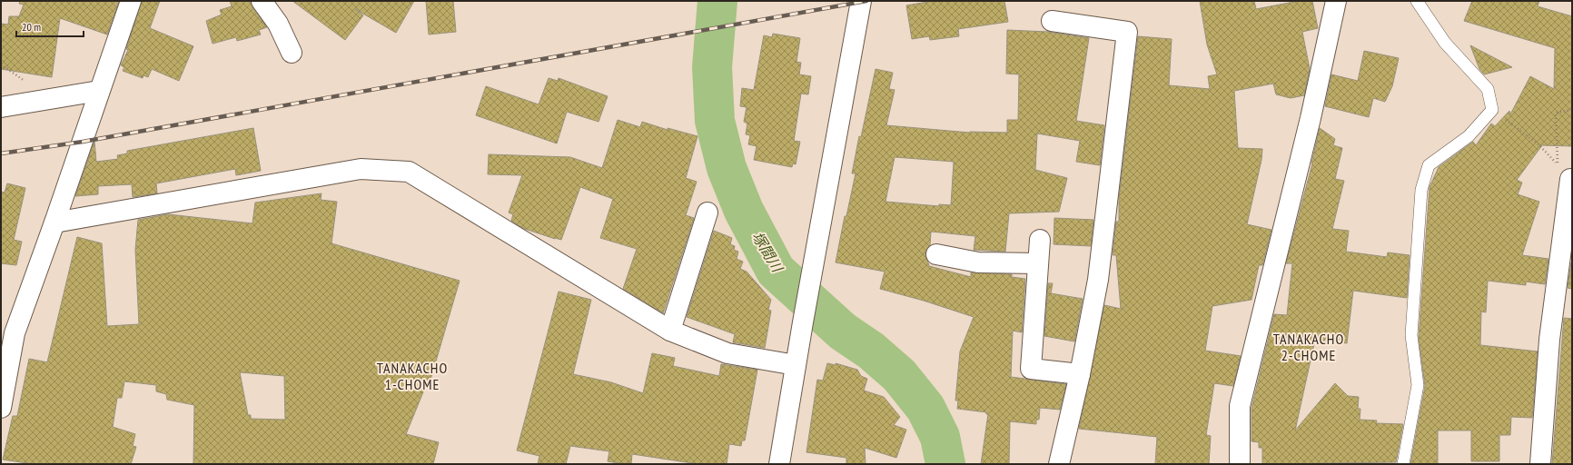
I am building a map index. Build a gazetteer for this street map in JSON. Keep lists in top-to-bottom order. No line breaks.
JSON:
{"districts":["TANAKACHO 2-CHOME","TANAKACHO 1-CHOME"],"water":["塚間川"],"scale_bar":"20 m"}
